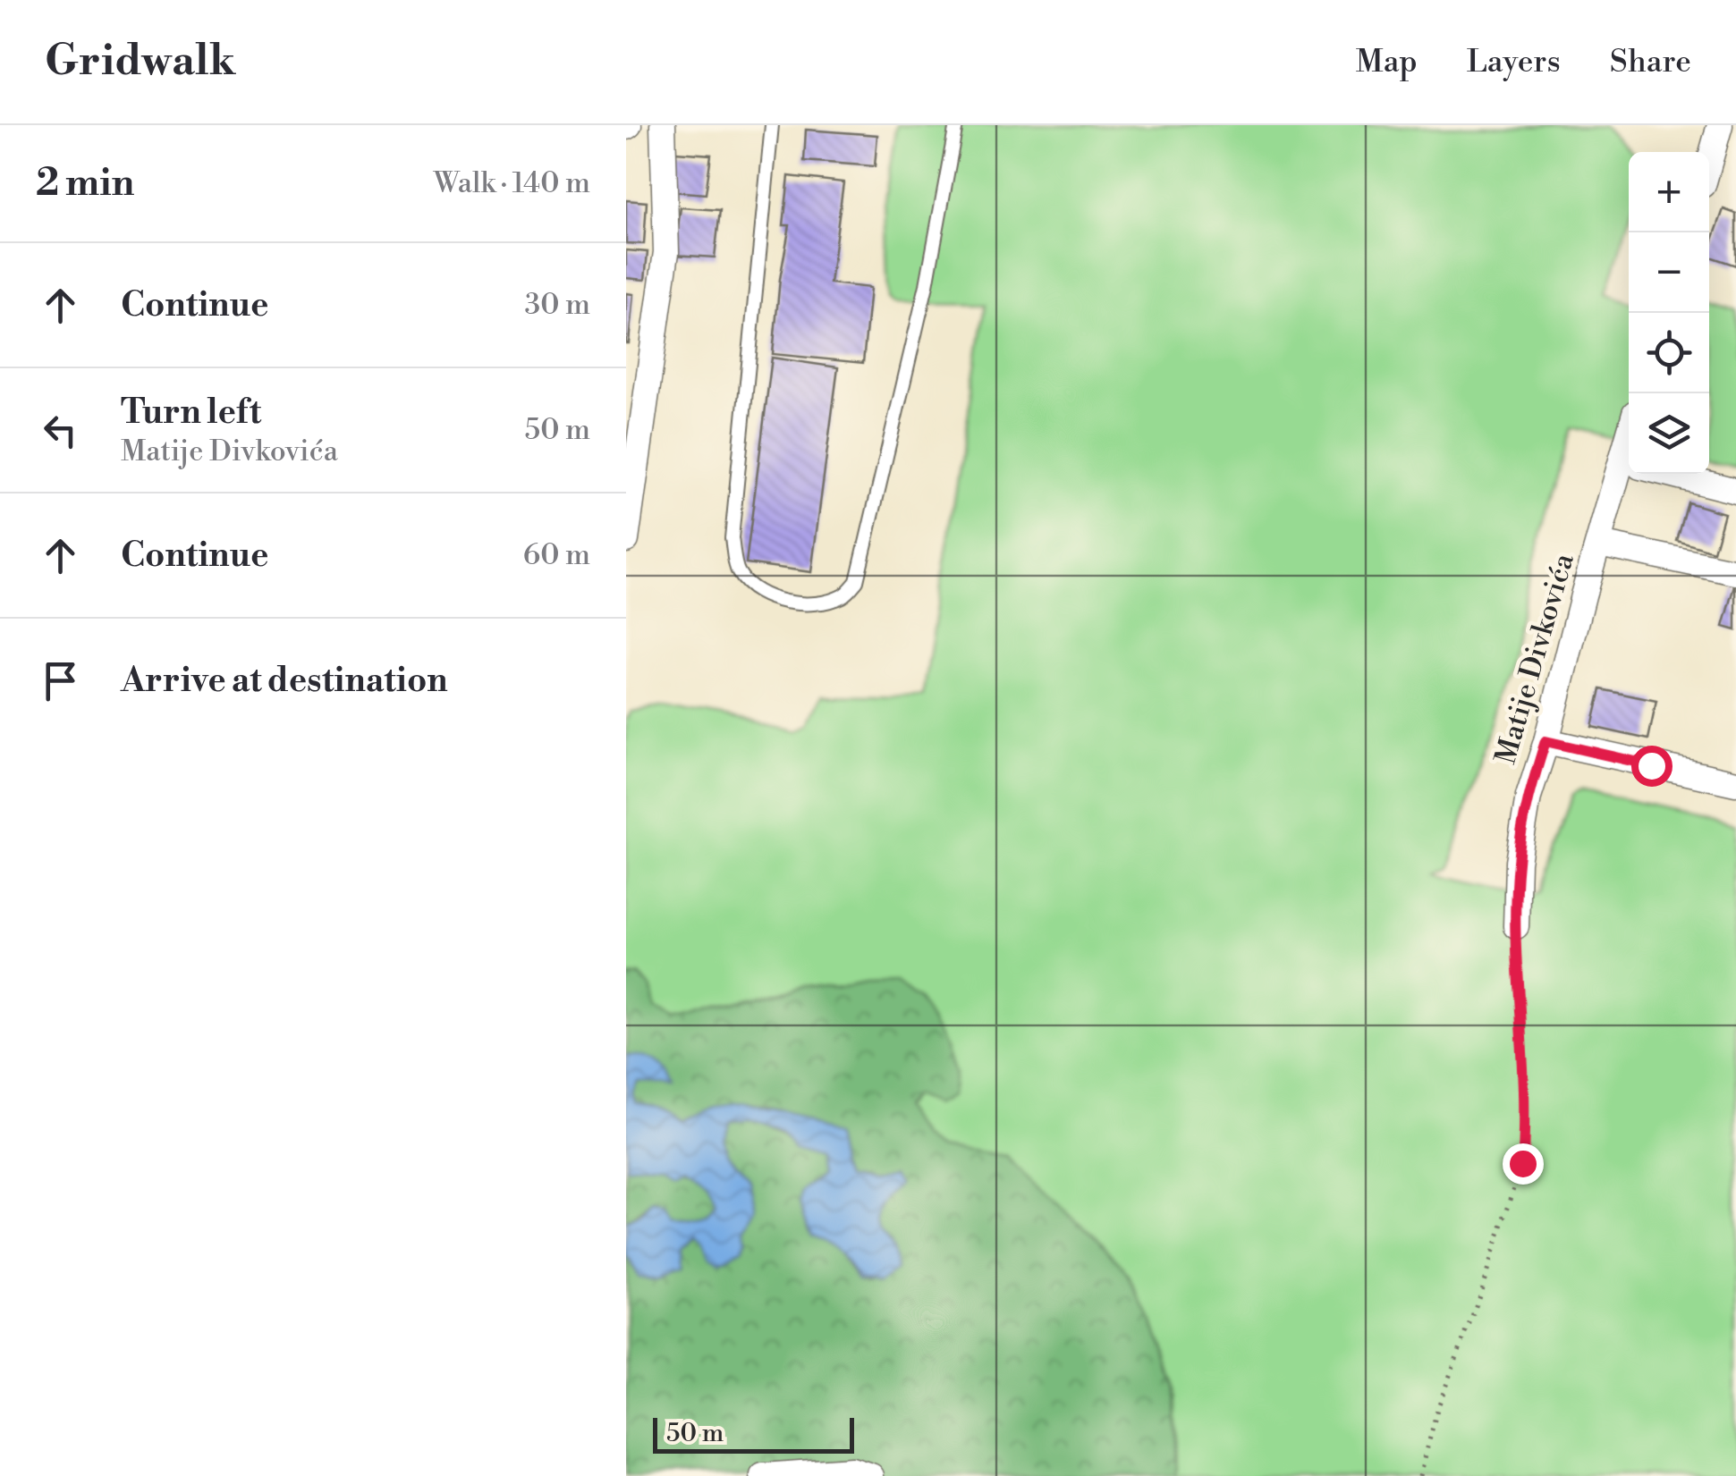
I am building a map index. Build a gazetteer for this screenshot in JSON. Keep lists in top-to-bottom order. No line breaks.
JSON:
{"streets":{"street":["Matije Divkovića"]},"scale_bar":"50 m","page":{"header":"Gridwalk","nav":["Map","Layers","Share"],"heading":["2 min","Walk · 140 m"],"map_buttons":["+","−"],"list":[["Continue","30 m"],["Turn left","Matije Divkovića","50 m"],["Continue","60 m"],"Arrive at destination"],"scale":"50 m"}}
